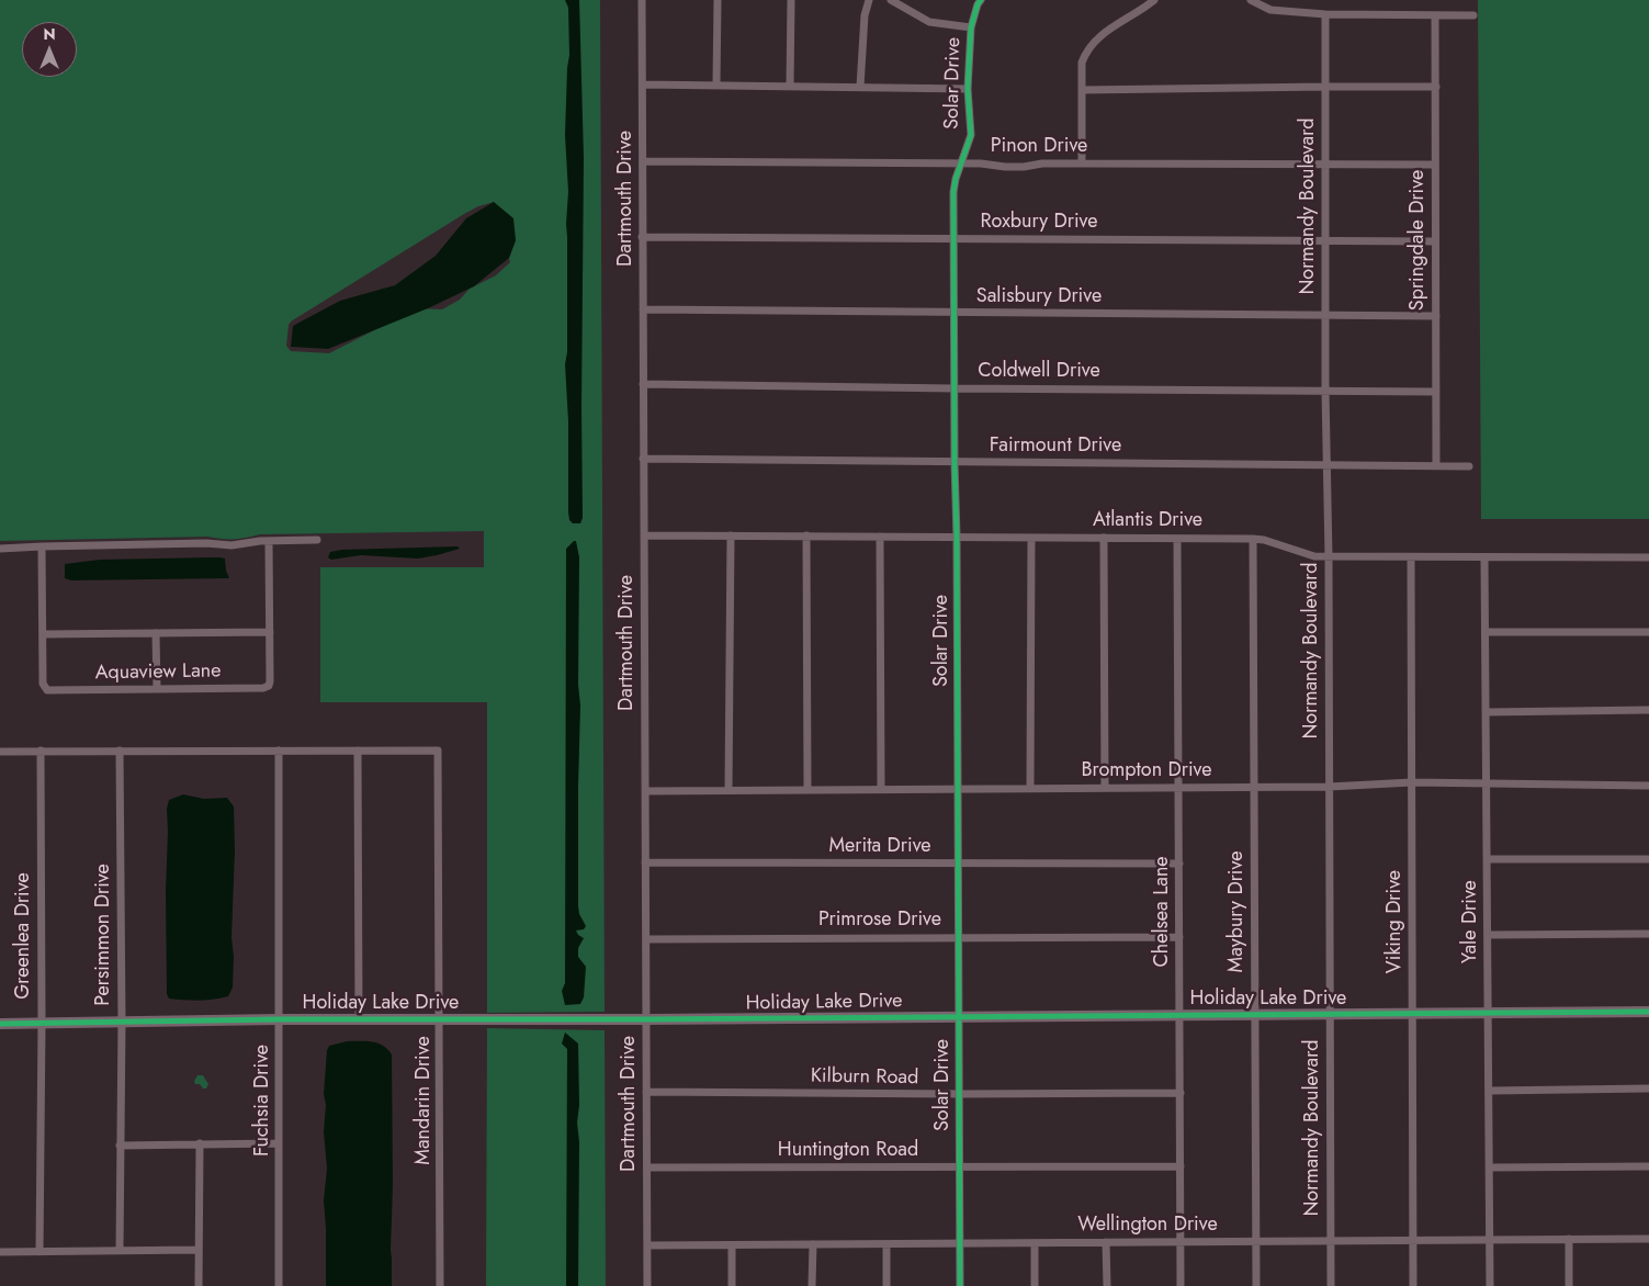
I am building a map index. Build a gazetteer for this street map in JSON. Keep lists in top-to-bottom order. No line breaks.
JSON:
{"streets":{"street":["Solar Drive","Pinon Drive","Dartmouth Drive","Normandy Boulevard","Roxbury Drive","Springdale Drive","Salisbury Drive","Coldwell Drive","Fairmount Drive","Atlantis Drive","Aquaview Lane","Brompton Drive","Merita Drive","Chelsea Lane","Maybury Drive","Primrose Drive","Viking Drive","Yale Drive","Persimmon Drive","Greenlea Drive","Holiday Lake Drive","Kilburn Road","Fuchsia Drive","Mandarin Drive","Huntington Road","Wellington Drive"]},"crossings":[["Solar Drive","Pinon Drive"],["Solar Drive","Roxbury Drive"],["Solar Drive","Salisbury Drive"],["Solar Drive","Coldwell Drive"],["Solar Drive","Fairmount Drive"],["Solar Drive","Atlantis Drive"],["Solar Drive","Brompton Drive"],["Solar Drive","Merita Drive"],["Solar Drive","Primrose Drive"],["Solar Drive","Holiday Lake Drive"],["Solar Drive","Kilburn Road"],["Solar Drive","Huntington Road"],["Solar Drive","Wellington Drive"],["Pinon Drive","Dartmouth Drive"],["Pinon Drive","Normandy Boulevard"],["Pinon Drive","Springdale Drive"],["Dartmouth Drive","Roxbury Drive"],["Dartmouth Drive","Salisbury Drive"],["Dartmouth Drive","Coldwell Drive"],["Dartmouth Drive","Fairmount Drive"],["Dartmouth Drive","Atlantis Drive"],["Dartmouth Drive","Brompton Drive"],["Dartmouth Drive","Merita Drive"],["Dartmouth Drive","Primrose Drive"],["Dartmouth Drive","Holiday Lake Drive"],["Dartmouth Drive","Kilburn Road"],["Dartmouth Drive","Huntington Road"],["Dartmouth Drive","Wellington Drive"],["Normandy Boulevard","Roxbury Drive"],["Normandy Boulevard","Salisbury Drive"],["Normandy Boulevard","Coldwell Drive"],["Normandy Boulevard","Fairmount Drive"],["Normandy Boulevard","Atlantis Drive"],["Normandy Boulevard","Brompton Drive"],["Normandy Boulevard","Holiday Lake Drive"],["Normandy Boulevard","Wellington Drive"],["Roxbury Drive","Springdale Drive"],["Springdale Drive","Salisbury Drive"],["Springdale Drive","Coldwell Drive"],["Springdale Drive","Fairmount Drive"],["Atlantis Drive","Chelsea Lane"],["Atlantis Drive","Maybury Drive"],["Atlantis Drive","Viking Drive"],["Atlantis Drive","Yale Drive"],["Brompton Drive","Chelsea Lane"],["Brompton Drive","Maybury Drive"],["Brompton Drive","Viking Drive"],["Brompton Drive","Yale Drive"],["Merita Drive","Chelsea Lane"],["Chelsea Lane","Primrose Drive"],["Chelsea Lane","Holiday Lake Drive"],["Chelsea Lane","Kilburn Road"],["Chelsea Lane","Huntington Road"],["Chelsea Lane","Wellington Drive"],["Maybury Drive","Holiday Lake Drive"],["Maybury Drive","Wellington Drive"],["Viking Drive","Holiday Lake Drive"],["Viking Drive","Wellington Drive"],["Yale Drive","Holiday Lake Drive"],["Yale Drive","Wellington Drive"],["Persimmon Drive","Holiday Lake Drive"],["Greenlea Drive","Holiday Lake Drive"],["Holiday Lake Drive","Fuchsia Drive"],["Holiday Lake Drive","Mandarin Drive"]],"north":"top"}
